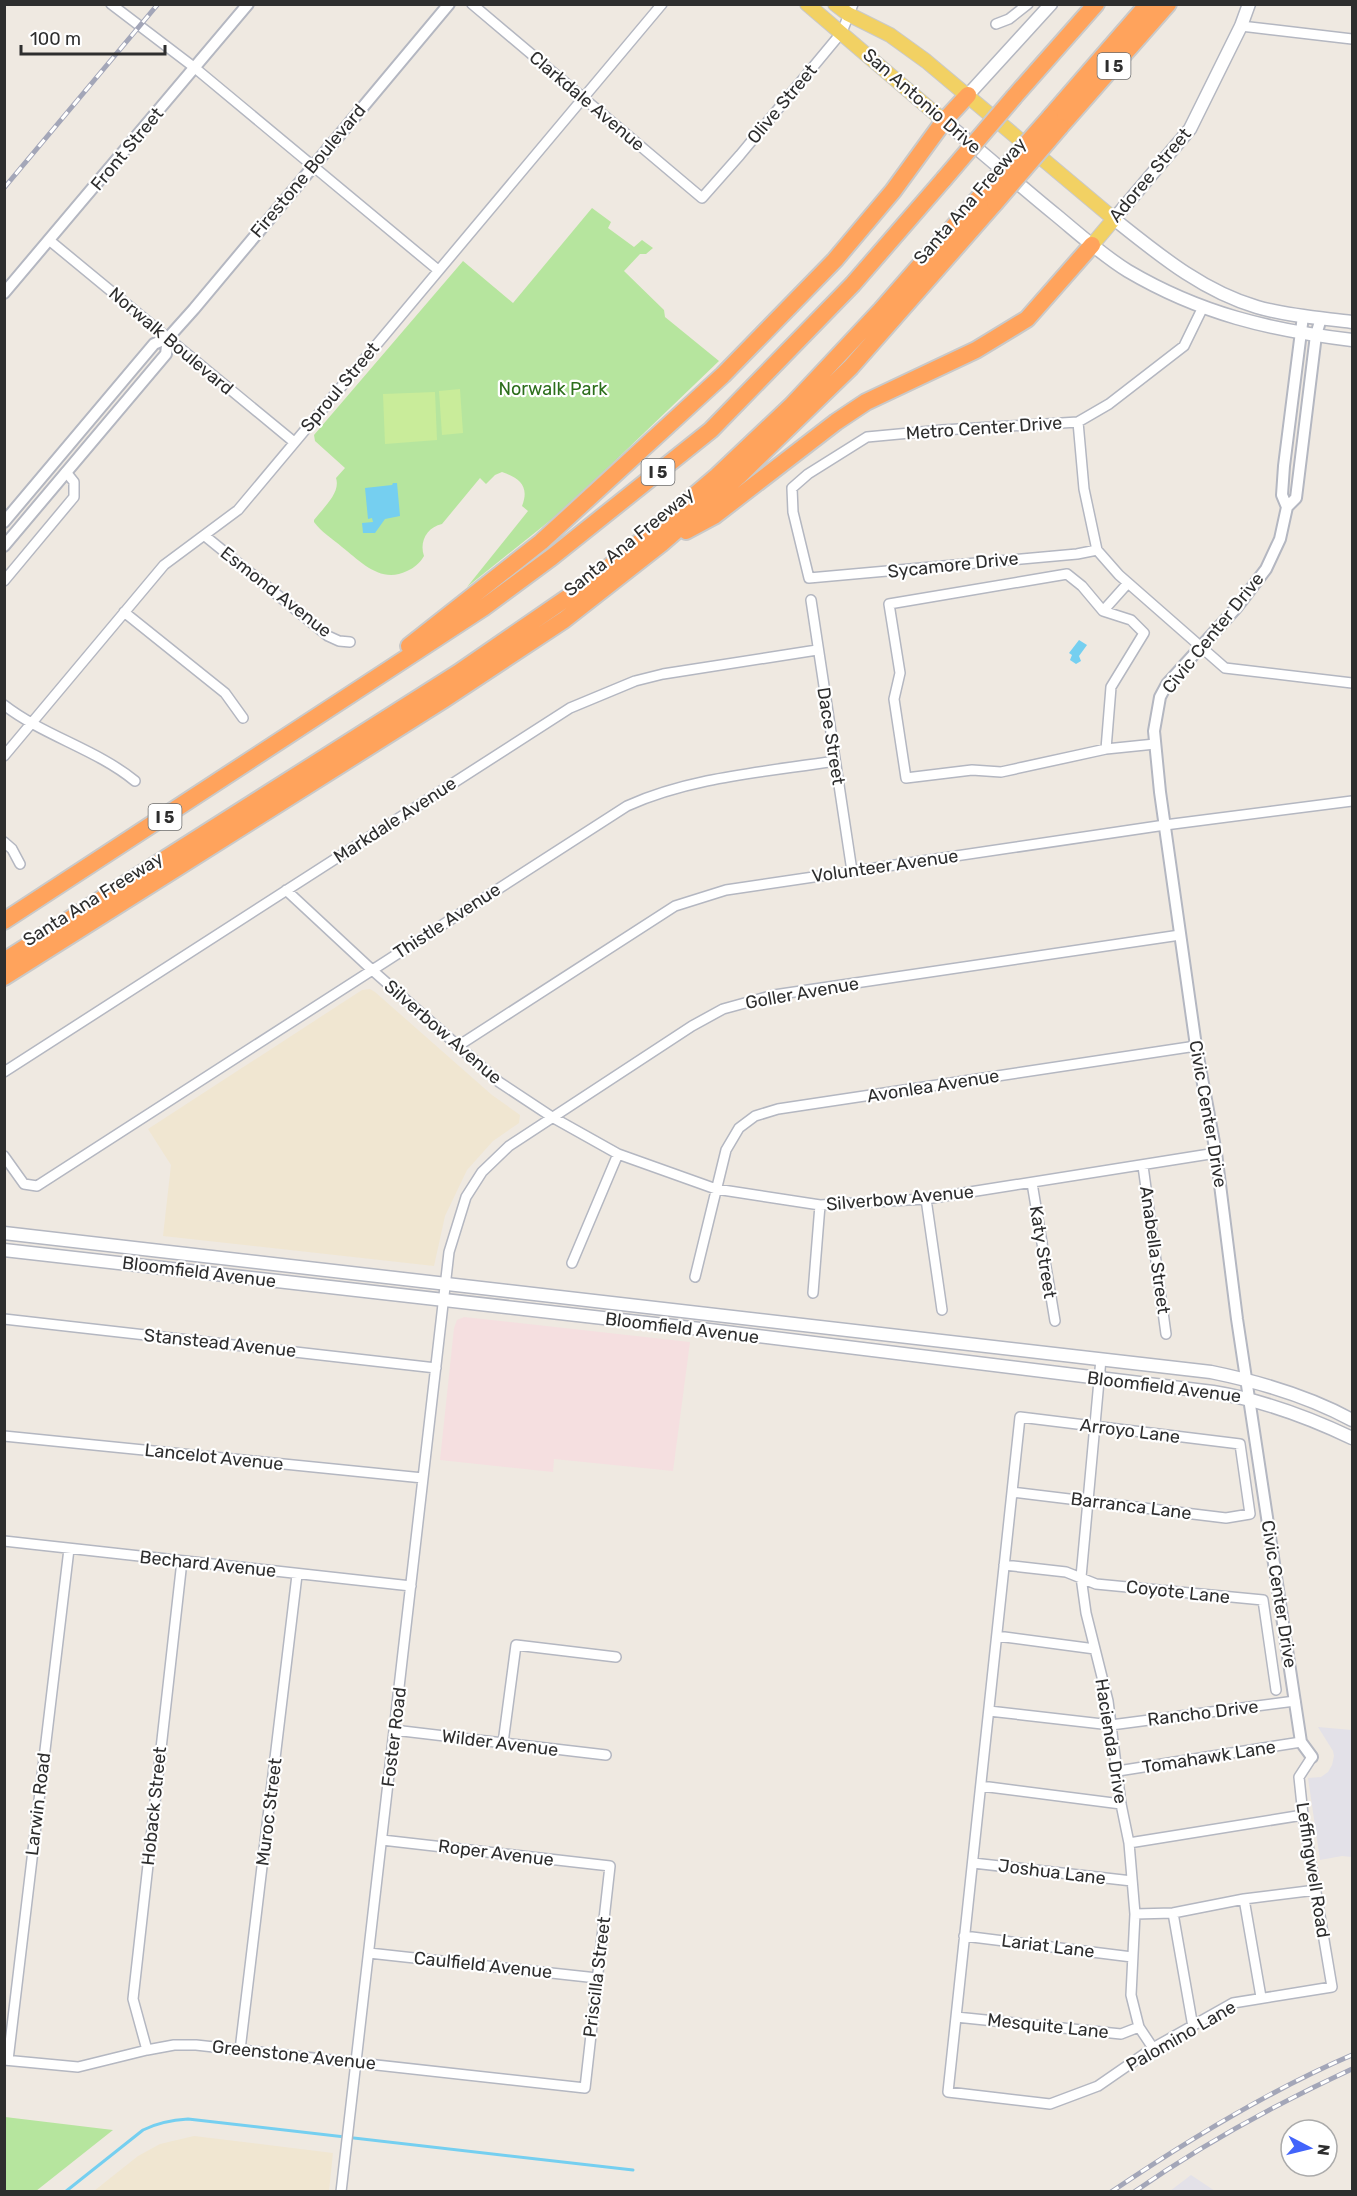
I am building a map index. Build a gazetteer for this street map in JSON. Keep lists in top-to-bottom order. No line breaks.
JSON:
{"streets":{"highway":["I 5","Santa Ana Freeway"],"main road":["San Antonio Drive","Adoree Street","Bloomfield Avenue"],"street":["Clarkdale Avenue","Olive Street","Front Street","Firestone Boulevard","Norwalk Boulevard","Sproul Street","Metro Center Drive","Sycamore Drive","Esmond Avenue","Civic Center Drive","Dace Street","Markdale Avenue","Volunteer Avenue","Thistle Avenue","Goller Avenue","Silverbow Avenue","Avonlea Avenue","Anabella Street","Katy Street","Stanstead Avenue","Arroyo Lane","Lancelot Avenue","Barranca Lane","Bechard Avenue","Coyote Lane","Rancho Drive","Foster Road","Hacienda Drive","Wilder Avenue","Tomahawk Lane","Larwin Road","Hoback Street","Muroc Street","Roper Avenue","Leffingwell Road","Joshua Lane","Lariat Lane","Caulfield Avenue","Priscilla Street","Mesquite Lane","Palomino Lane","Greenstone Avenue"]},"crossings":[["Clarkdale Avenue","Olive Street"],["Clarkdale Avenue","Sproul Street"],["San Antonio Drive","Olive Street"],["San Antonio Drive","Adoree Street"],["Front Street","Norwalk Boulevard"],["Firestone Boulevard","Norwalk Boulevard"],["Norwalk Boulevard","Sproul Street"],["Sproul Street","Esmond Avenue"],["Metro Center Drive","Sycamore Drive"],["Civic Center Drive","Volunteer Avenue"],["Civic Center Drive","Goller Avenue"],["Civic Center Drive","Silverbow Avenue"],["Civic Center Drive","Avonlea Avenue"],["Civic Center Drive","Bloomfield Avenue"],["Civic Center Drive","Rancho Drive"],["Civic Center Drive","Tomahawk Lane"],["Civic Center Drive","Leffingwell Road"],["Dace Street","Markdale Avenue"],["Dace Street","Volunteer Avenue"],["Dace Street","Thistle Avenue"],["Markdale Avenue","Silverbow Avenue"],["Volunteer Avenue","Silverbow Avenue"],["Thistle Avenue","Silverbow Avenue"],["Goller Avenue","Silverbow Avenue"],["Goller Avenue","Bloomfield Avenue"],["Goller Avenue","Foster Road"],["Silverbow Avenue","Avonlea Avenue"],["Silverbow Avenue","Anabella Street"],["Silverbow Avenue","Katy Street"],["Bloomfield Avenue","Foster Road"],["Bloomfield Avenue","Hacienda Drive"],["Stanstead Avenue","Foster Road"],["Arroyo Lane","Barranca Lane"],["Arroyo Lane","Hacienda Drive"],["Lancelot Avenue","Foster Road"],["Barranca Lane","Hacienda Drive"],["Bechard Avenue","Foster Road"],["Bechard Avenue","Larwin Road"],["Bechard Avenue","Hoback Street"],["Bechard Avenue","Muroc Street"],["Coyote Lane","Hacienda Drive"],["Rancho Drive","Hacienda Drive"],["Foster Road","Wilder Avenue"],["Foster Road","Roper Avenue"],["Foster Road","Caulfield Avenue"],["Foster Road","Greenstone Avenue"],["Hacienda Drive","Tomahawk Lane"],["Hacienda Drive","Joshua Lane"],["Hacienda Drive","Lariat Lane"],["Hacienda Drive","Mesquite Lane"],["Hacienda Drive","Palomino Lane"],["Larwin Road","Greenstone Avenue"],["Hoback Street","Greenstone Avenue"],["Muroc Street","Greenstone Avenue"],["Roper Avenue","Priscilla Street"],["Leffingwell Road","Palomino Lane"],["Caulfield Avenue","Priscilla Street"],["Priscilla Street","Greenstone Avenue"],["Mesquite Lane","Palomino Lane"]],"parks":["Norwalk Park"],"scale_bar":"100 m","north":"right"}
